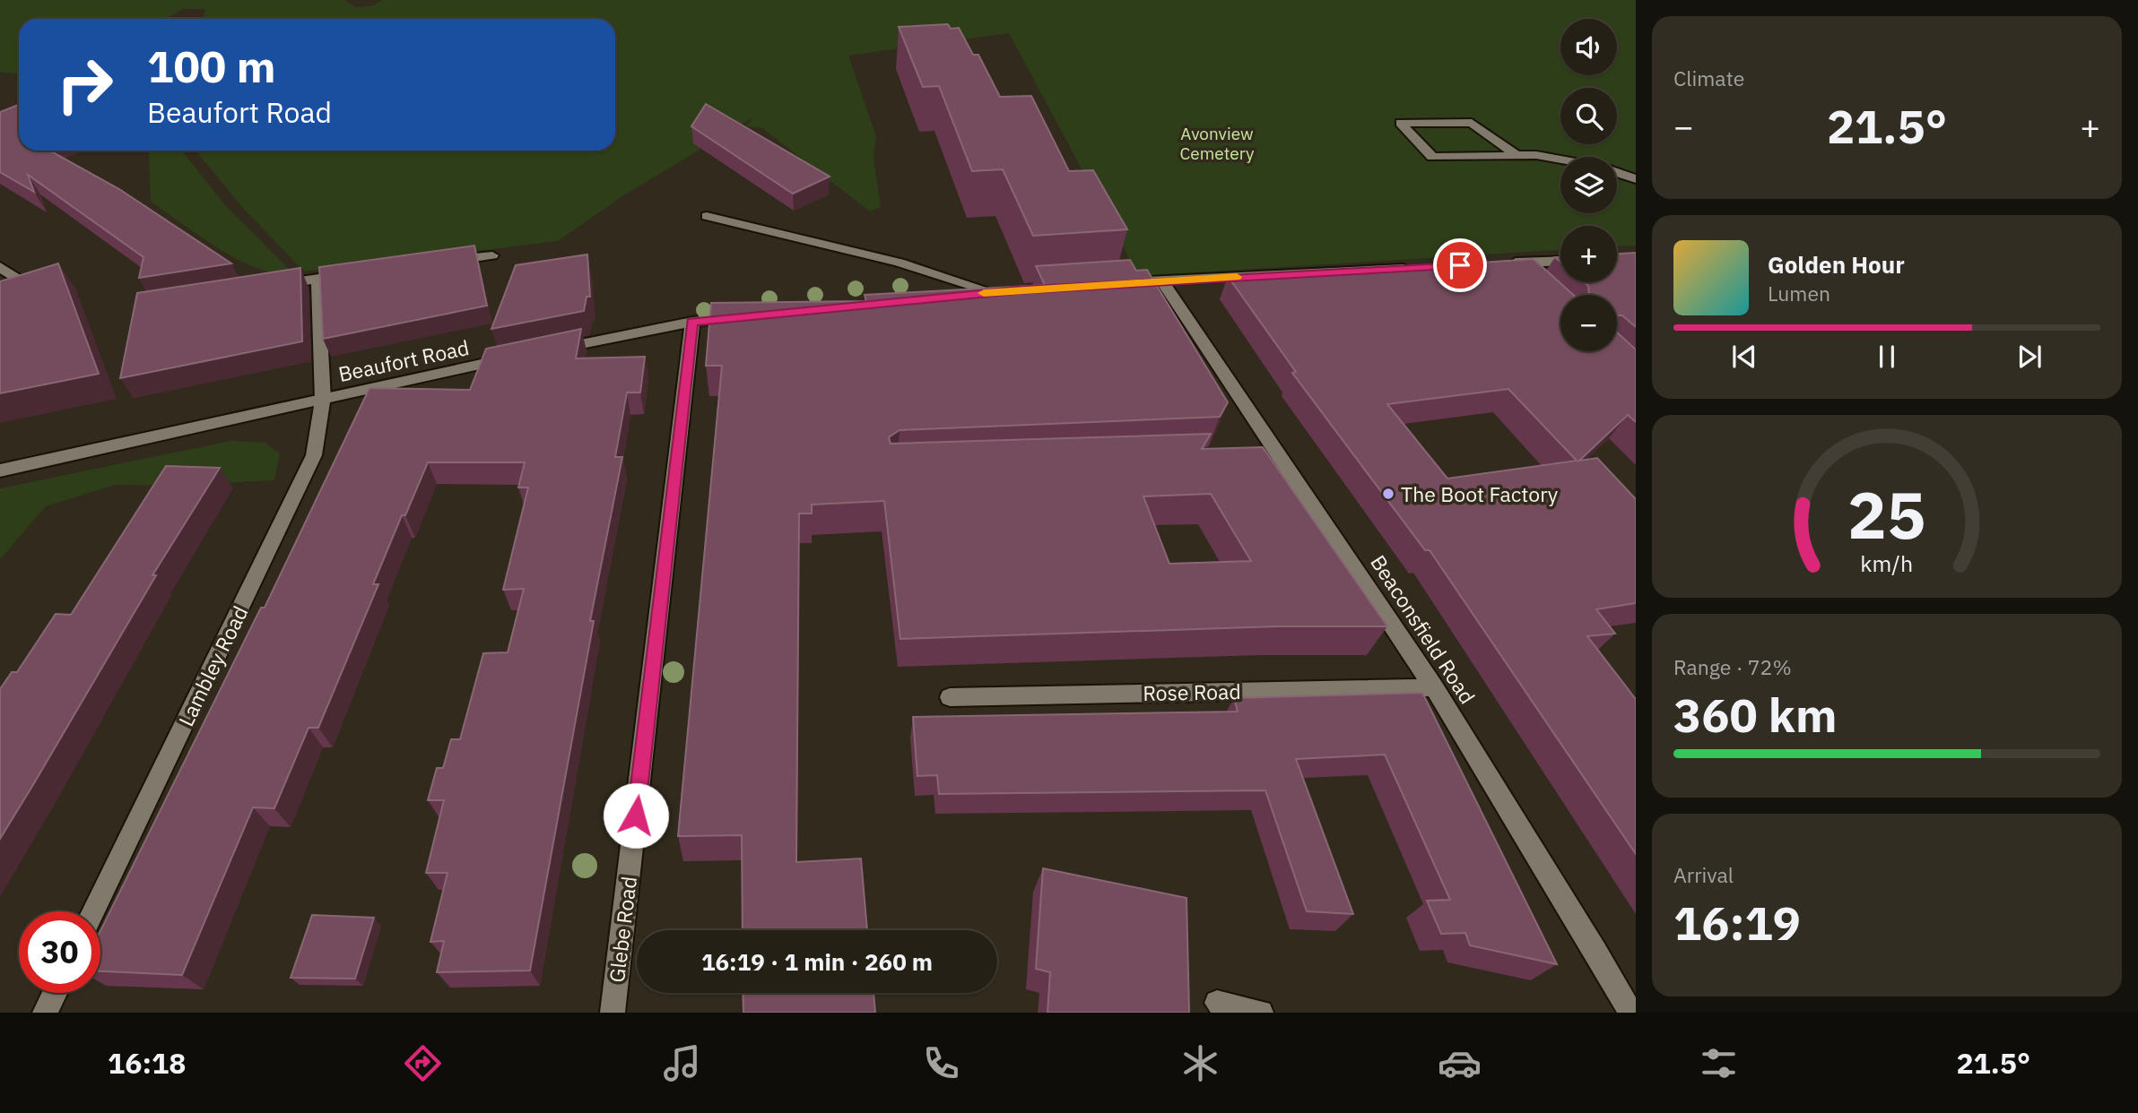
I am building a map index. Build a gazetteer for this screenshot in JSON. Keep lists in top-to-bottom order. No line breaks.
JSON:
{"streets":{"street":["Beaufort Road","Beaconsfield Road","Lambley Road","Rose Road","Glebe Road"]},"crossings":[["Beaufort Road","Lambley Road"],["Beaconsfield Road","Rose Road"]],"parks":["Avonview Cemetery"],"places":["The Boot Factory"],"page":{"tile":["Climate",["Range · 72%","360 km"],["Arrival","16:19"]],"map_buttons":["+","−"],"turn":["100 m","Beaufort Road"],"heat":["−","21.5°","+"],"song":["Golden Hour","Lumen"],"limit":"30","trip":"16:19 · 1 min · 260 m","tabs":["16:18","21.5°"],"gauge":["25","km/h"]}}
